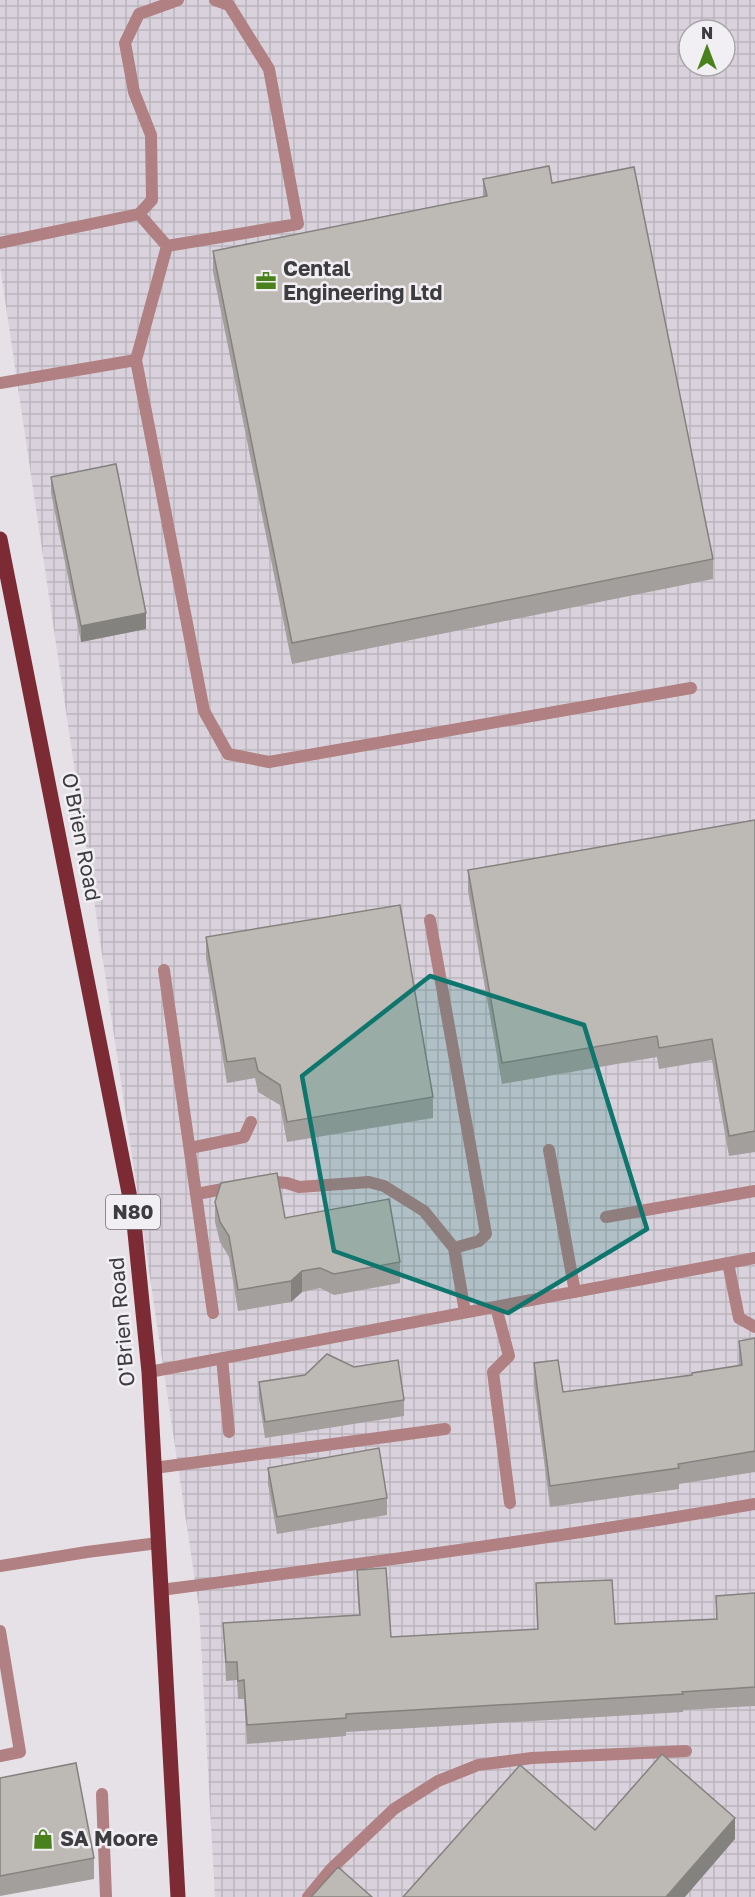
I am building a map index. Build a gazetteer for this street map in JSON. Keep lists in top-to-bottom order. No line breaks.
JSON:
{"streets":{"main road":["O'Brien Road","N80"]},"places":{"office":["Cental Engineering Ltd"],"shop":["SA Moore"]},"north":"top"}
